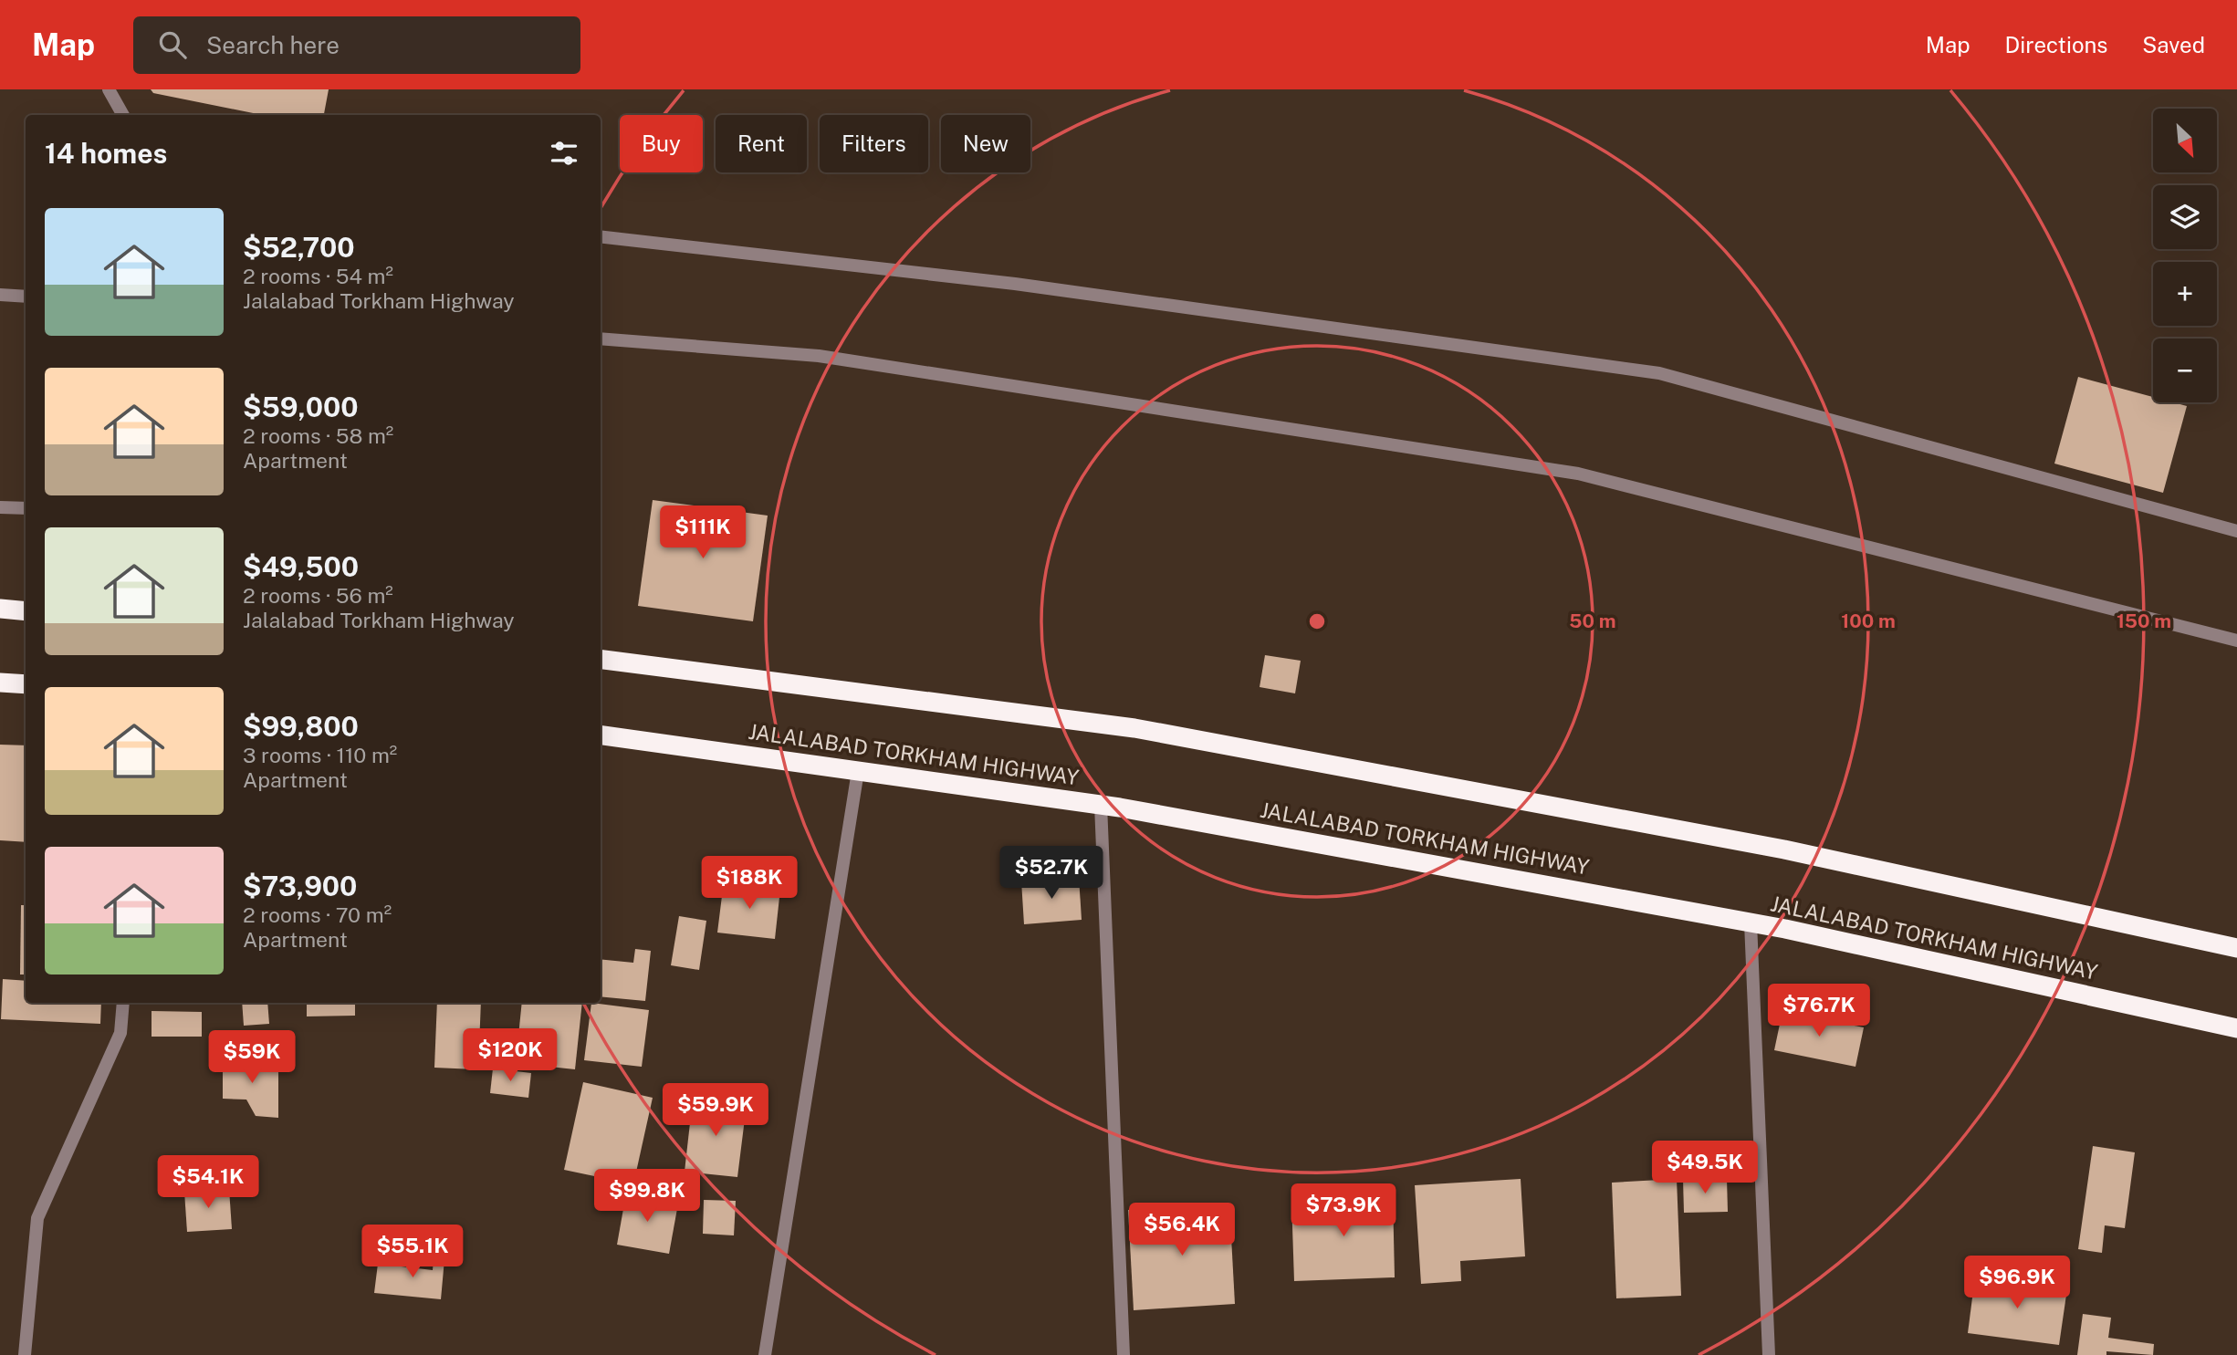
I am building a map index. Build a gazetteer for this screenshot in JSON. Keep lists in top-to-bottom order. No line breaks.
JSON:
{"streets":{"highway":["JALALABAD TORKHAM HIGHWAY"]},"north":"bottom right","page":{"header":"Map","search":"Search here","nav":["Map","Directions","Saved"],"map_buttons":["+","−"],"chip":["Buy","Rent","Filters","New"],"heading":"14 homes","list":[{"name":"$52,700","note":"2 rooms · 54 m² · Jalalabad Torkham Highway"},{"name":"$59,000","note":"2 rooms · 58 m² · Apartment"},{"name":"$49,500","note":"2 rooms · 56 m² · Jalalabad Torkham Highway"},{"name":"$99,800","note":"3 rooms · 110 m² · Apartment"},{"name":"$73,900","note":"2 rooms · 70 m² · Apartment"}],"price":["$111K","$52.7K","$188K","$76.7K","$120K","$59K","$59.9K","$49.5K","$54.1K","$99.8K","$73.9K","$56.4K","$55.1K","$96.9K"]},"rings":["50 m","100 m","150 m"]}
